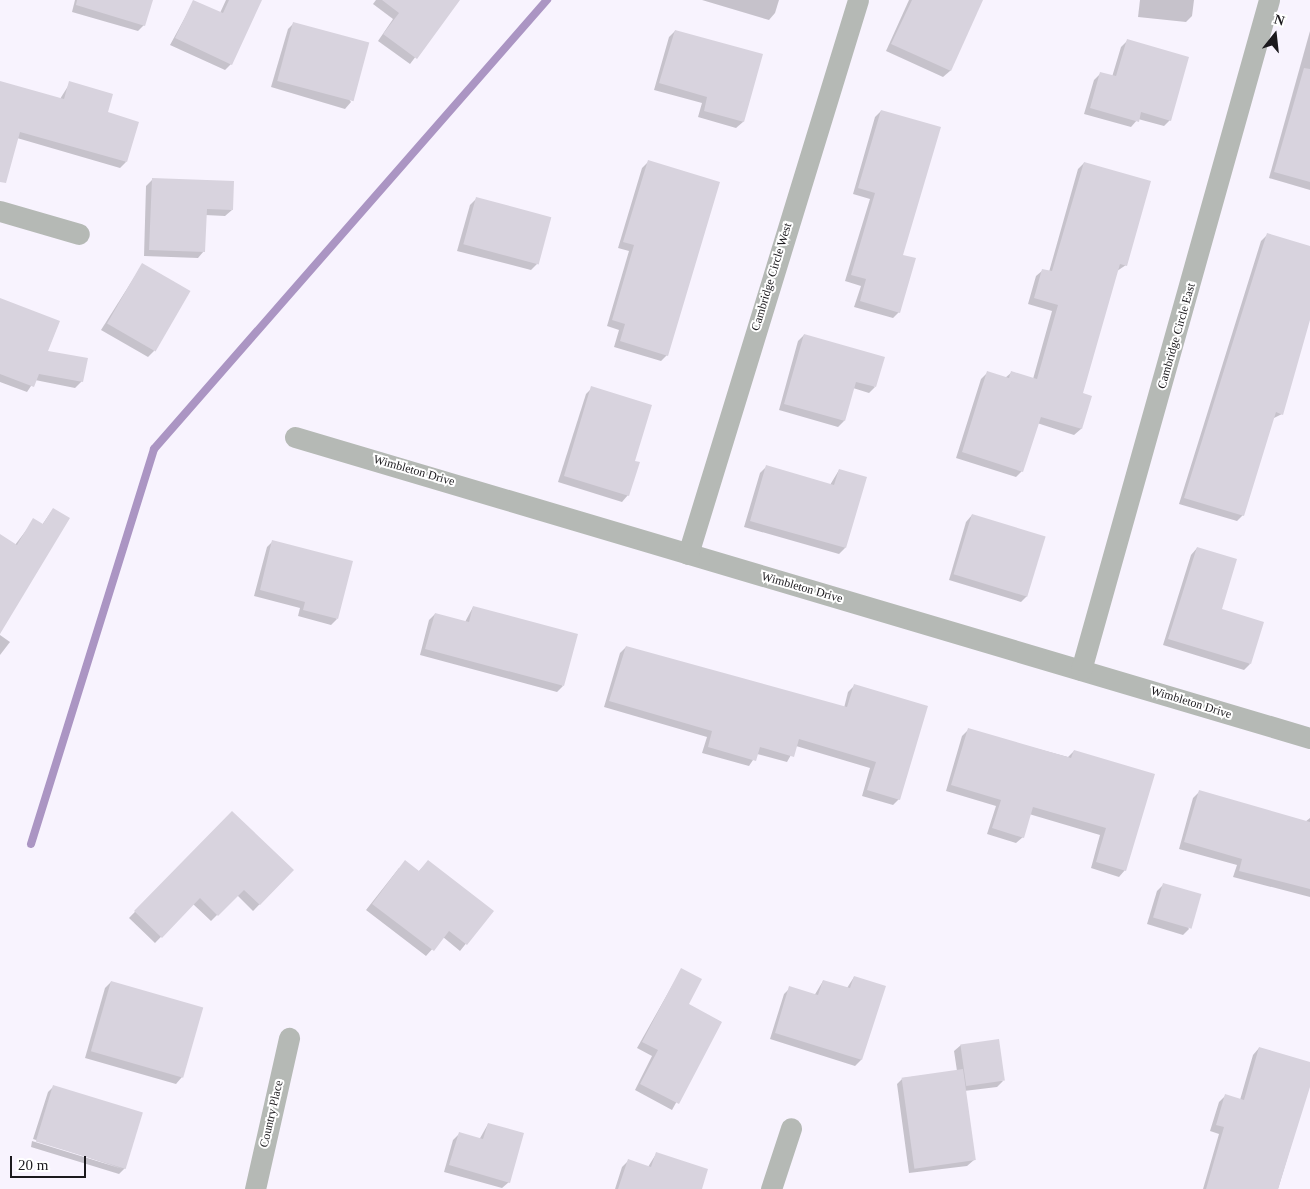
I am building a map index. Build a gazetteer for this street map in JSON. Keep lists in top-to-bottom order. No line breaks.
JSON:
{"streets":{"street":["Cambridge Circle West","Cambridge Circle East","Wimbleton Drive","Country Place"]},"crossings":[["Cambridge Circle West","Wimbleton Drive"],["Cambridge Circle East","Wimbleton Drive"]],"scale_bar":"20 m","north":"top"}
